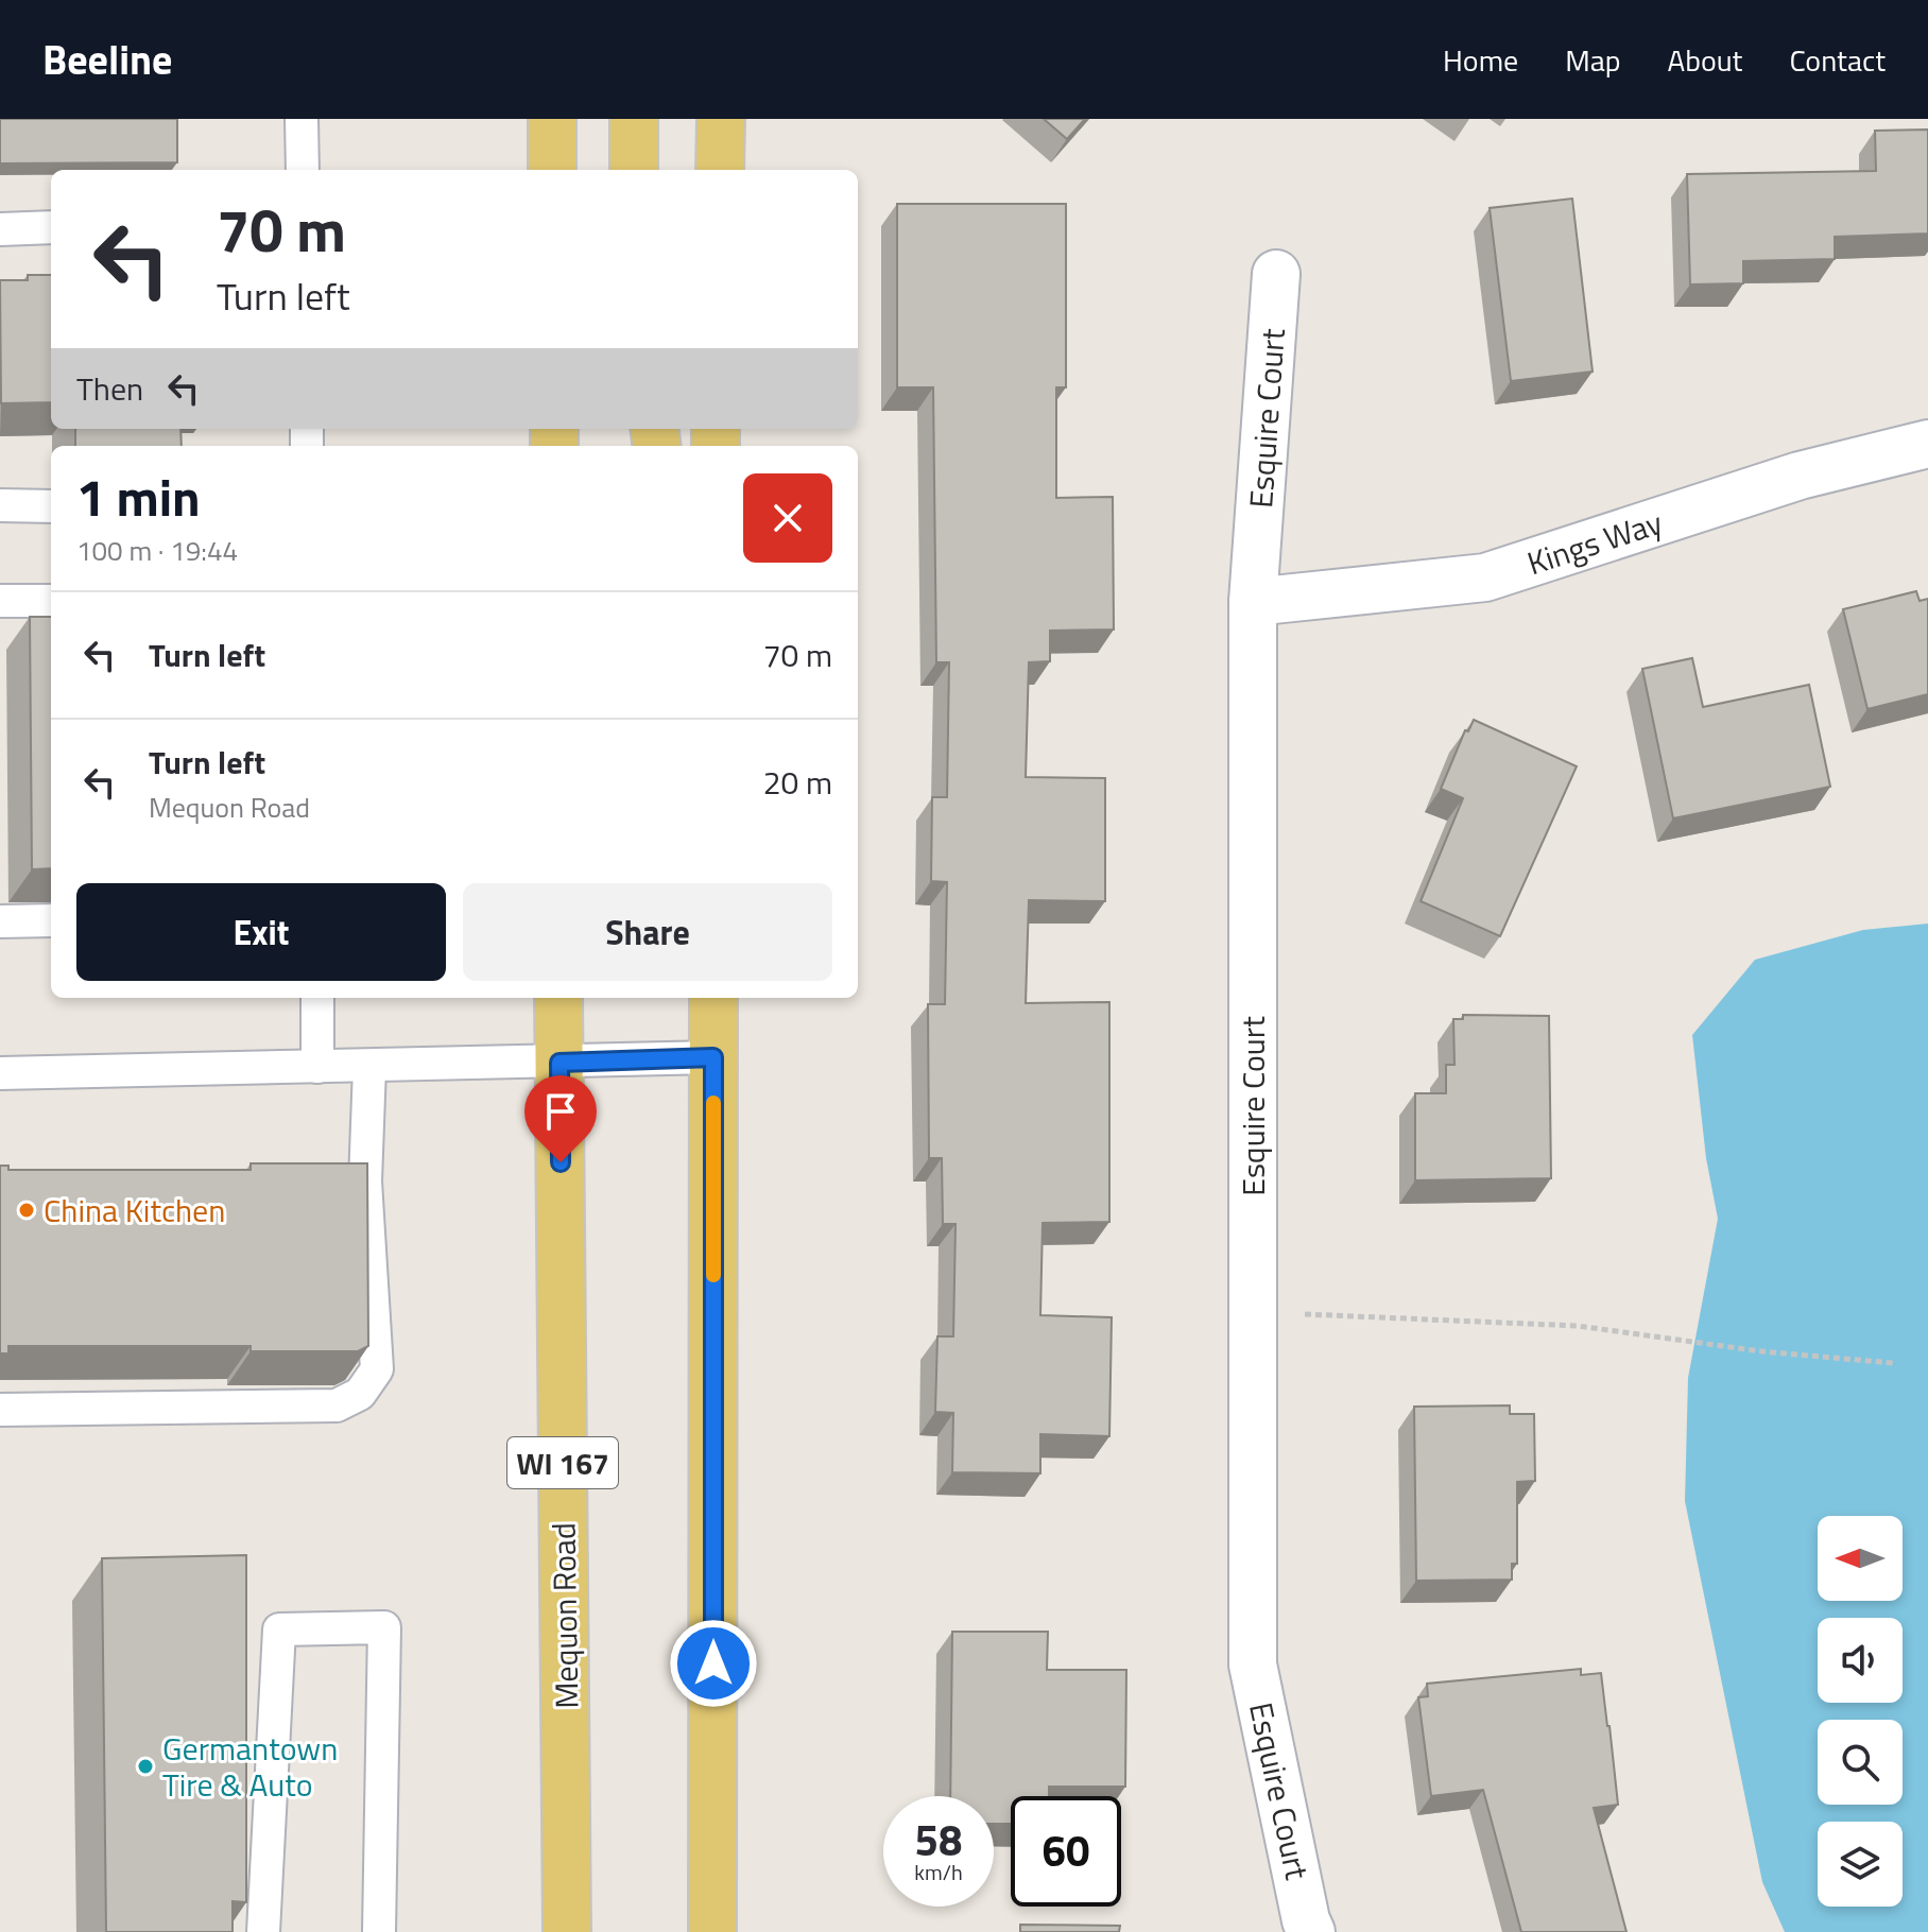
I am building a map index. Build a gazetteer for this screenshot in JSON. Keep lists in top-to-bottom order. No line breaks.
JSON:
{"streets":{"main road":["WI 167","Mequon Road"],"street":["Esquire Court","Kings Way"]},"crossings":[["Esquire Court","Kings Way"]],"places":["China Kitchen","Germantown Tire & Auto"],"north":"left","page":{"header":"Beeline","nav":["Home","Map","About","Contact"],"turn":["70 m","Turn left"],"then":"Then","heading":["1 min","100 m · 19:44"],"list":[{"name":"Turn left","value":"70 m"},{"name":"Turn left","note":"Mequon Road","value":"20 m"}],"buttons":["Exit","Share"],"speed":"58 km/h","limit":"60"}}
